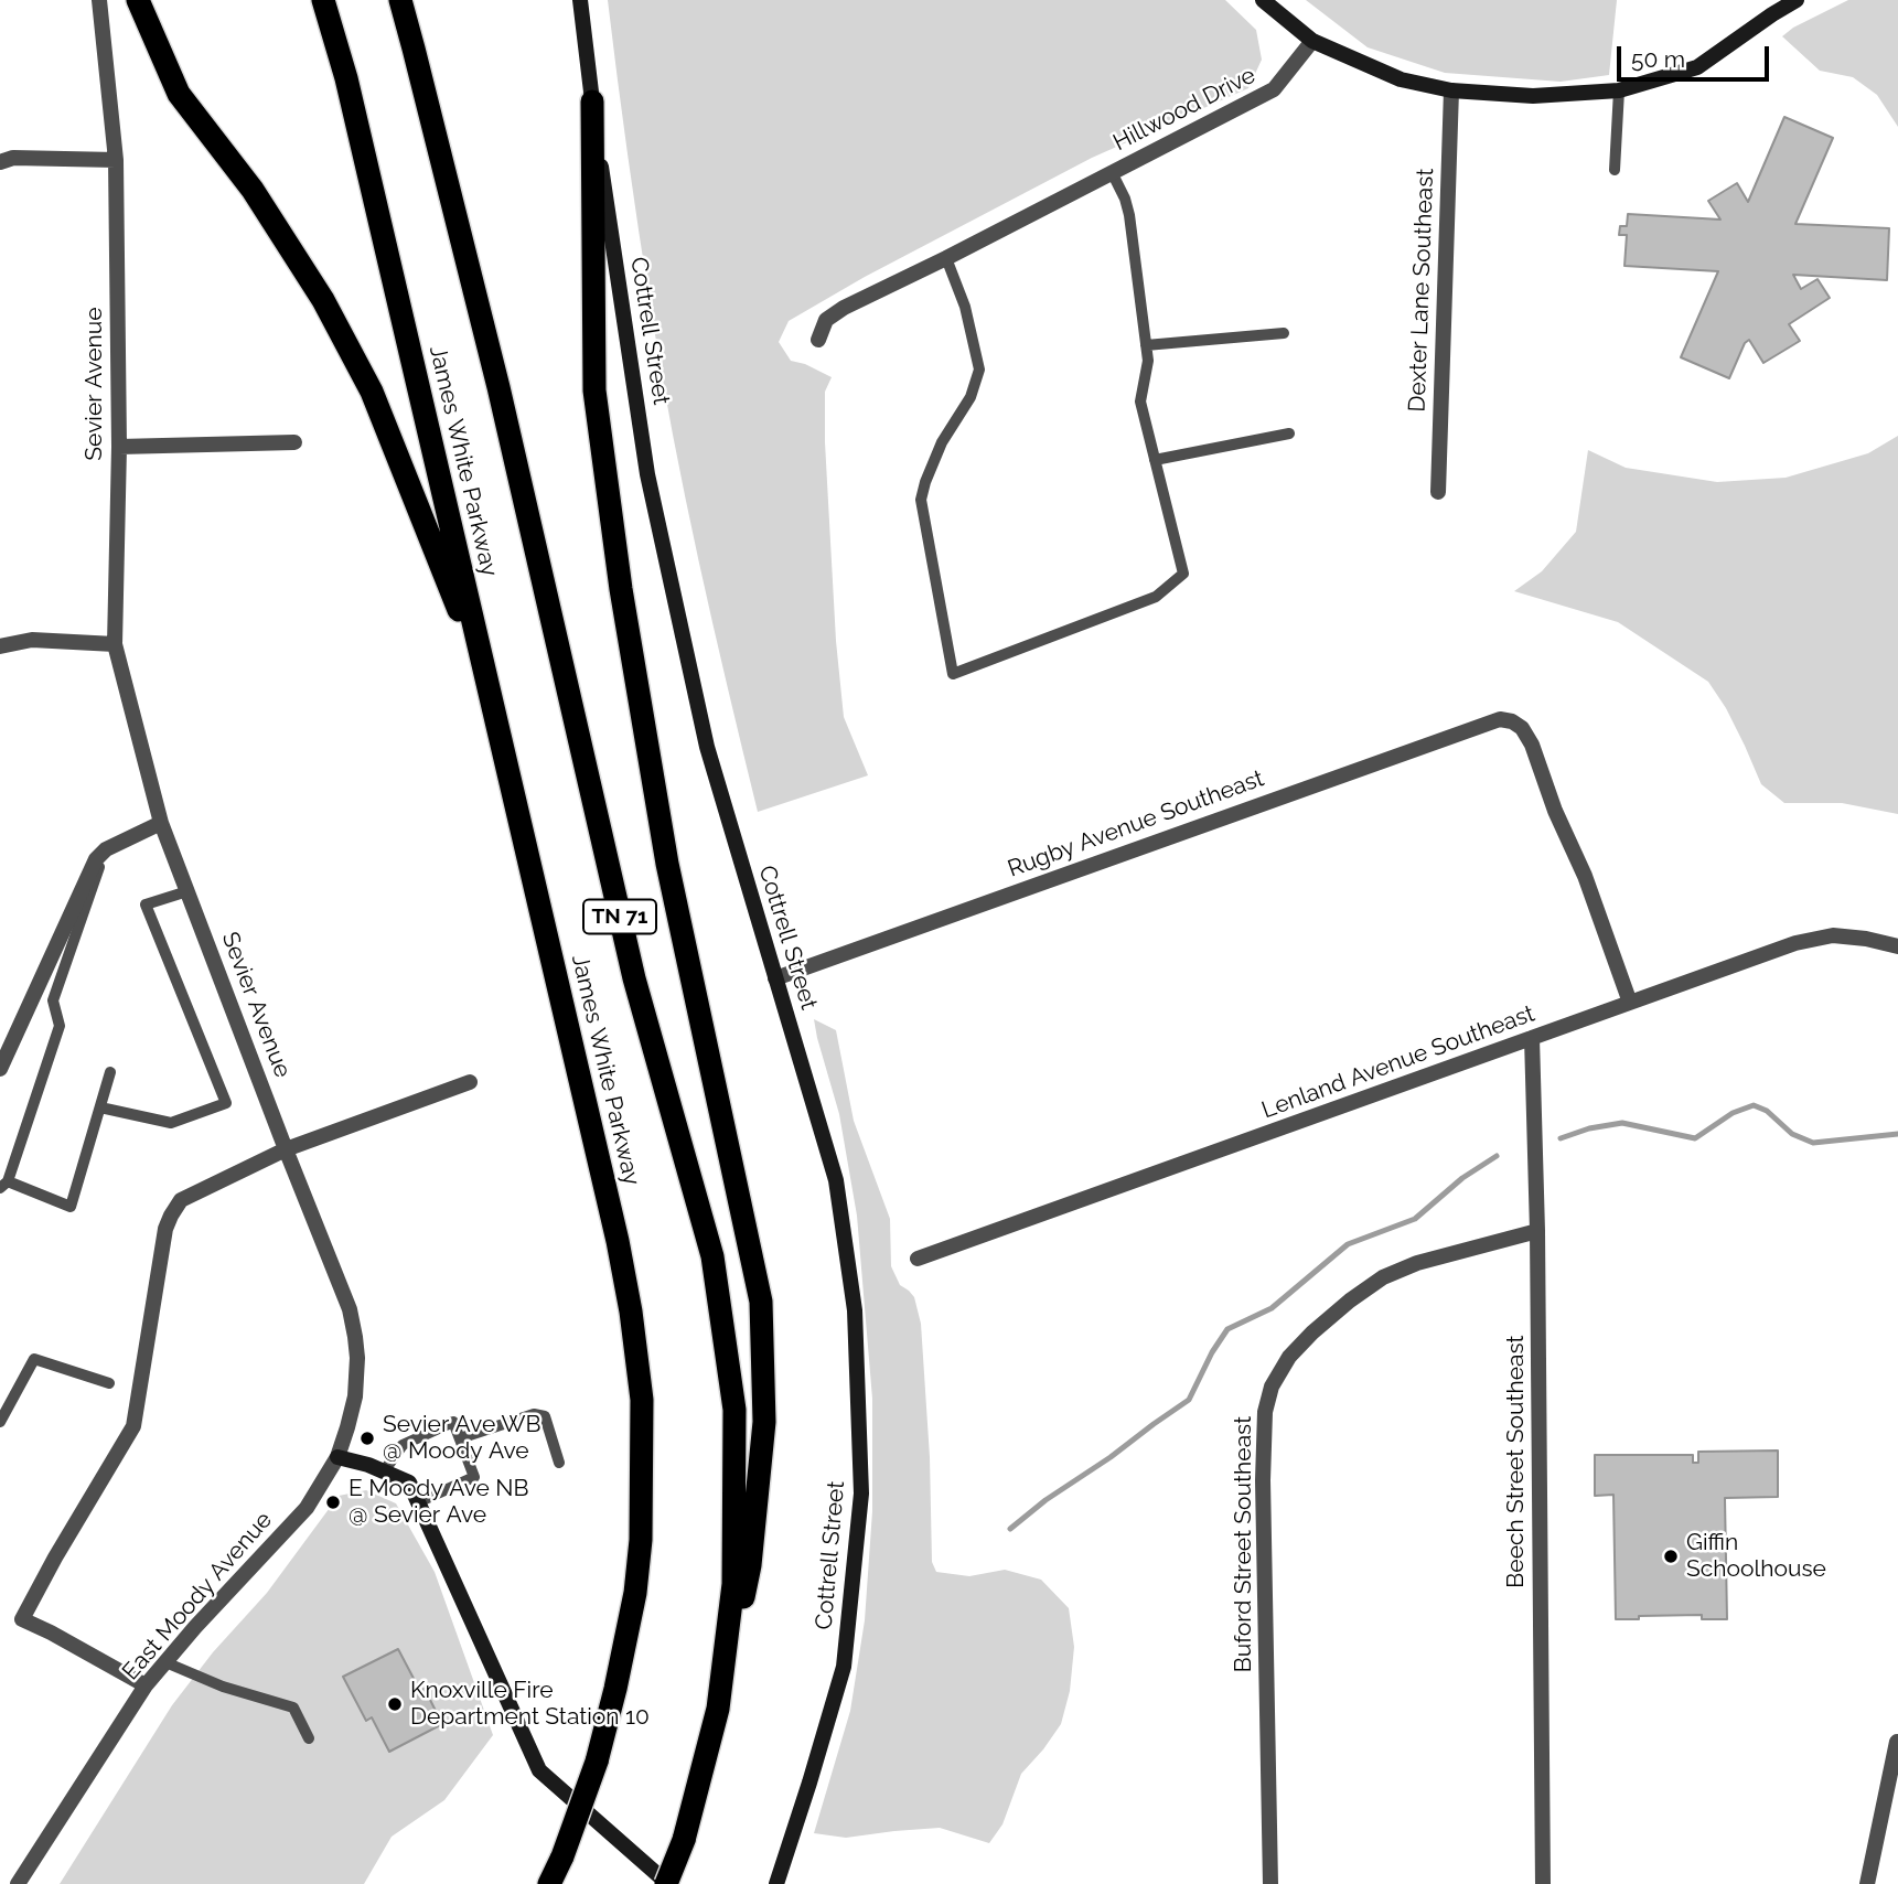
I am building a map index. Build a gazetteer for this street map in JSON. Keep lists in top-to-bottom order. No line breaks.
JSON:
{"streets":{"highway":["James White Parkway","TN 71"],"street":["Hillwood Drive","Dexter Lane Southeast","Cottrell Street","Sevier Avenue","Rugby Avenue Southeast","Lenland Avenue Southeast","Beech Street Southeast","Buford Street Southeast","East Moody Avenue"]},"crossings":[["Cottrell Street","Rugby Avenue Southeast"],["Sevier Avenue","East Moody Avenue"],["Rugby Avenue Southeast","Lenland Avenue Southeast"],["Lenland Avenue Southeast","Beech Street Southeast"],["Beech Street Southeast","Buford Street Southeast"]],"places":["Sevier Ave WB @ Moody Ave","E Moody Ave NB @ Sevier Ave","Giffin Schoolhouse","Knoxville Fire Department Station 10"],"scale_bar":"50 m"}
